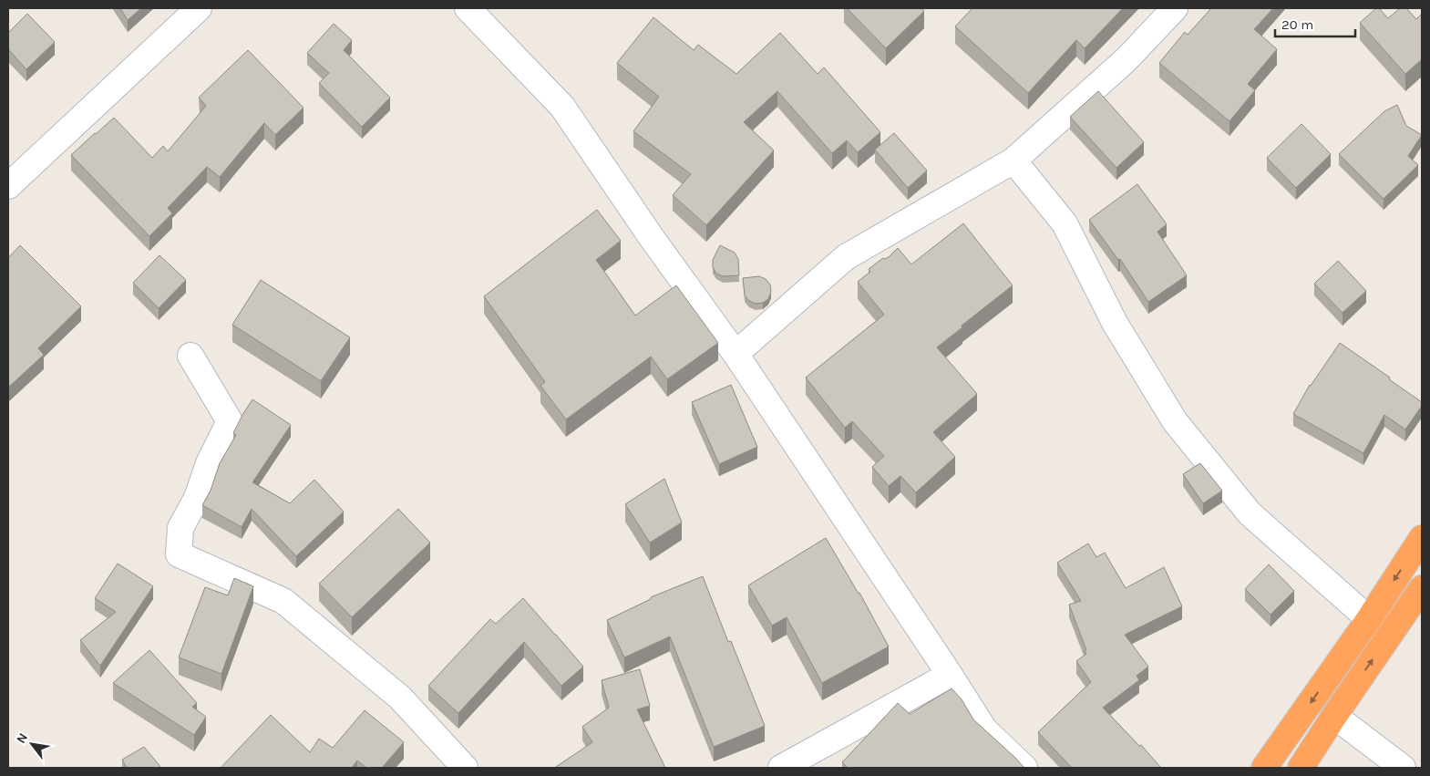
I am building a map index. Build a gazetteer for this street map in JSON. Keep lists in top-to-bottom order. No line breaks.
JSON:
{"scale_bar":"20 m","north":"top left"}
